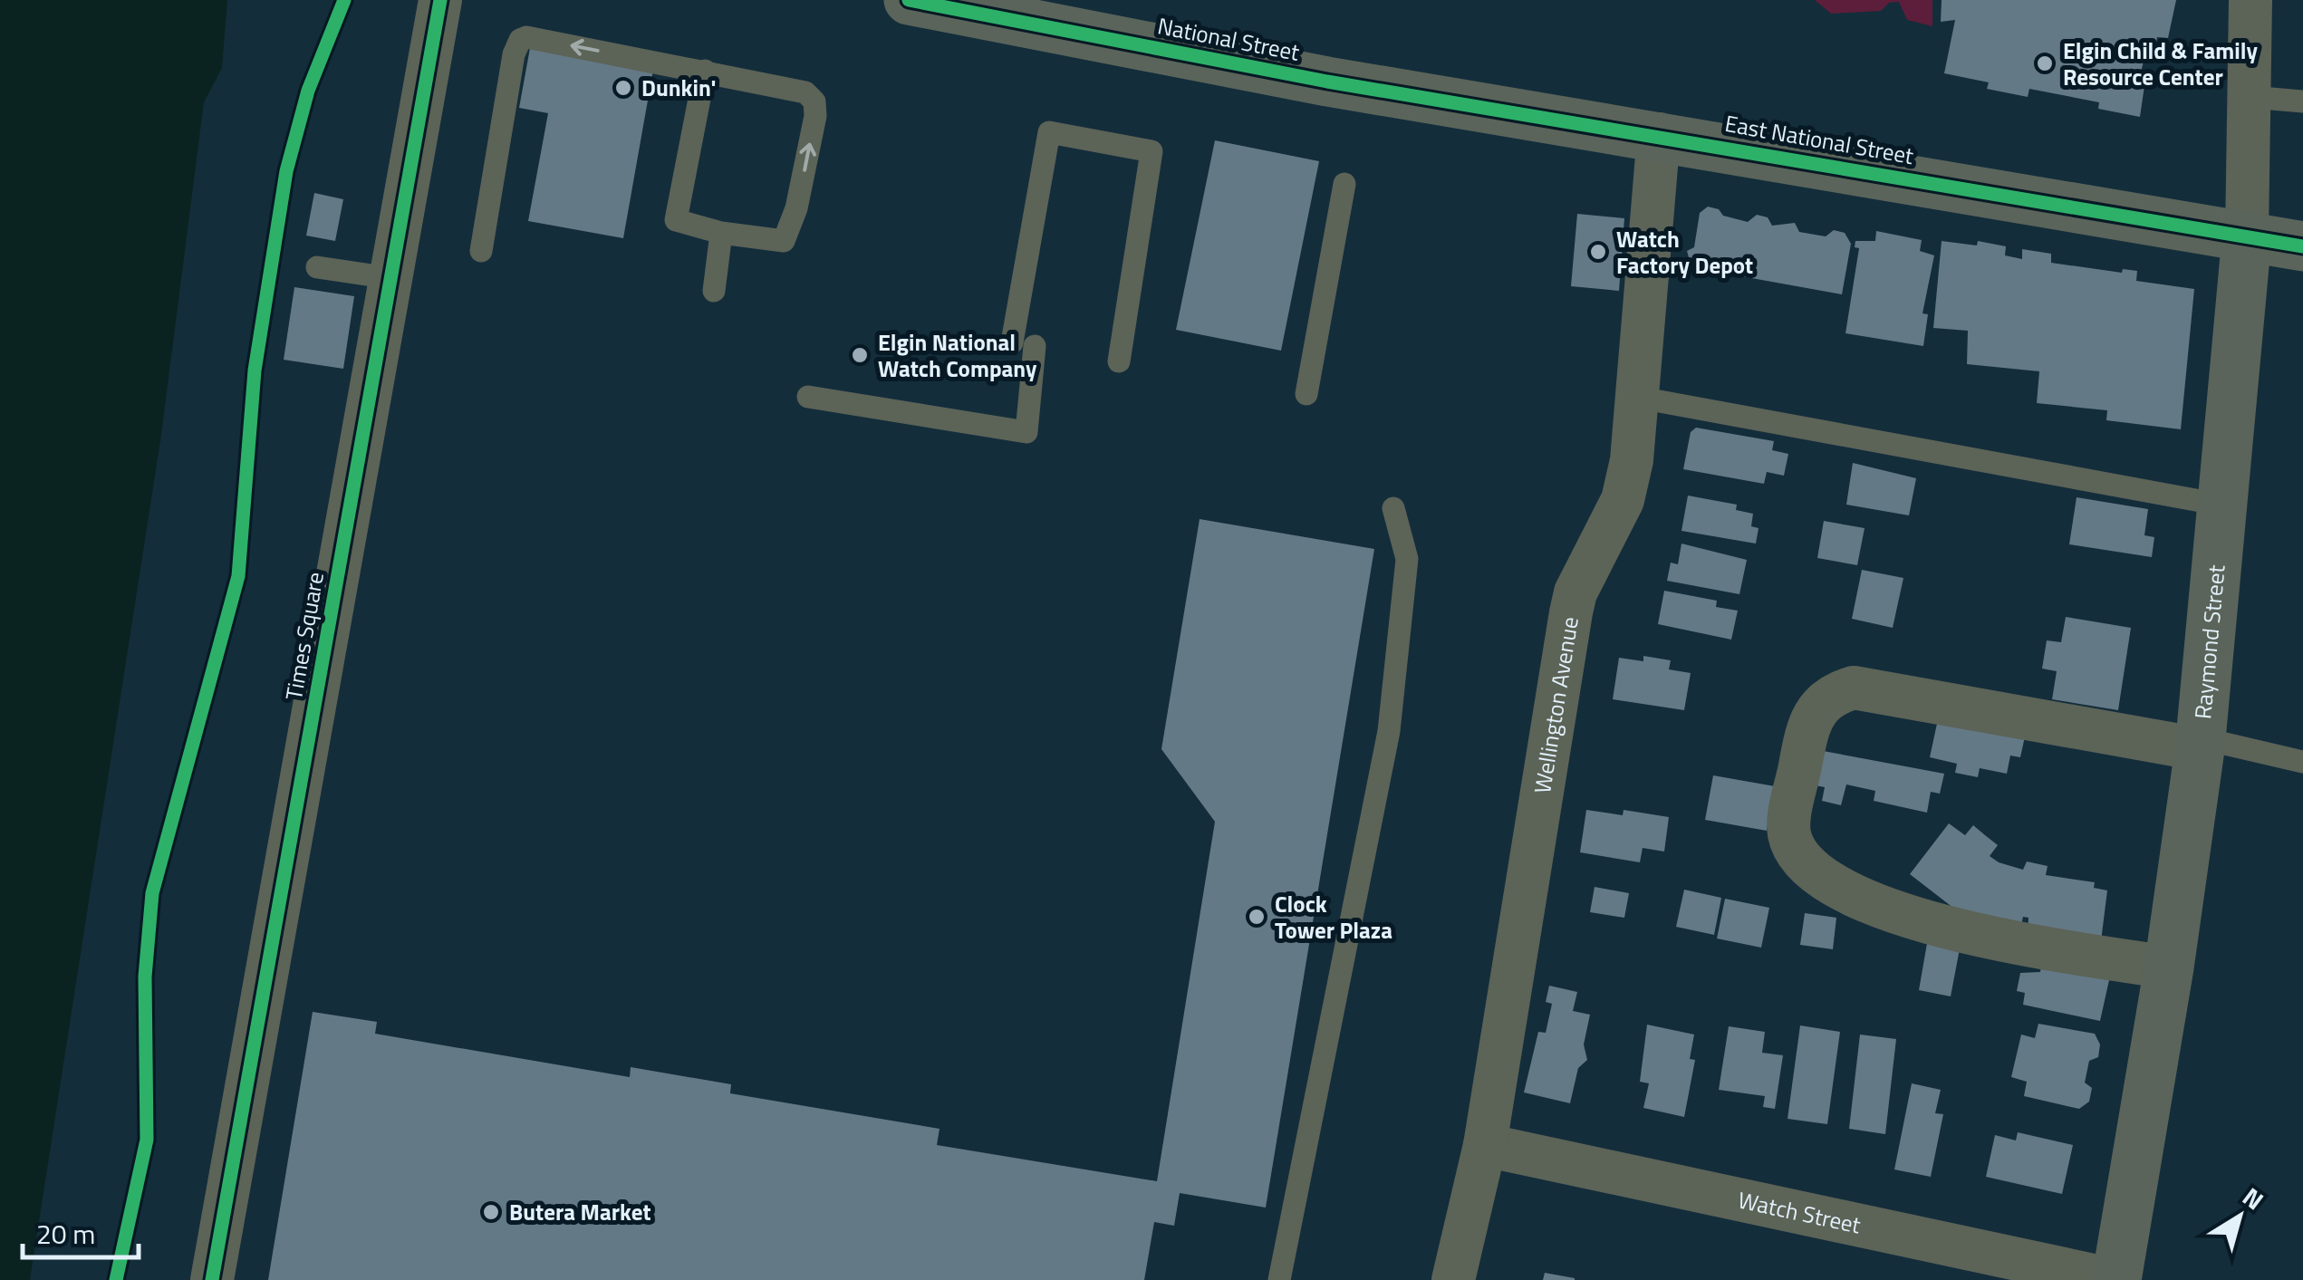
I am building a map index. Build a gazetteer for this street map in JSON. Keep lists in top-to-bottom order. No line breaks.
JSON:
{"streets":{"street":["National Street","East National Street","Times Square","Raymond Street","Wellington Avenue","Watch Street"]},"crossings":[["National Street","East National Street"],["East National Street","Raymond Street"],["East National Street","Wellington Avenue"],["Raymond Street","Watch Street"],["Wellington Avenue","Watch Street"]],"places":["Elgin Child & Family Resource Center","Dunkin'","Watch Factory Depot","Elgin National Watch Company","Clock Tower Plaza","Butera Market"],"scale_bar":"20 m","north":"top right"}
